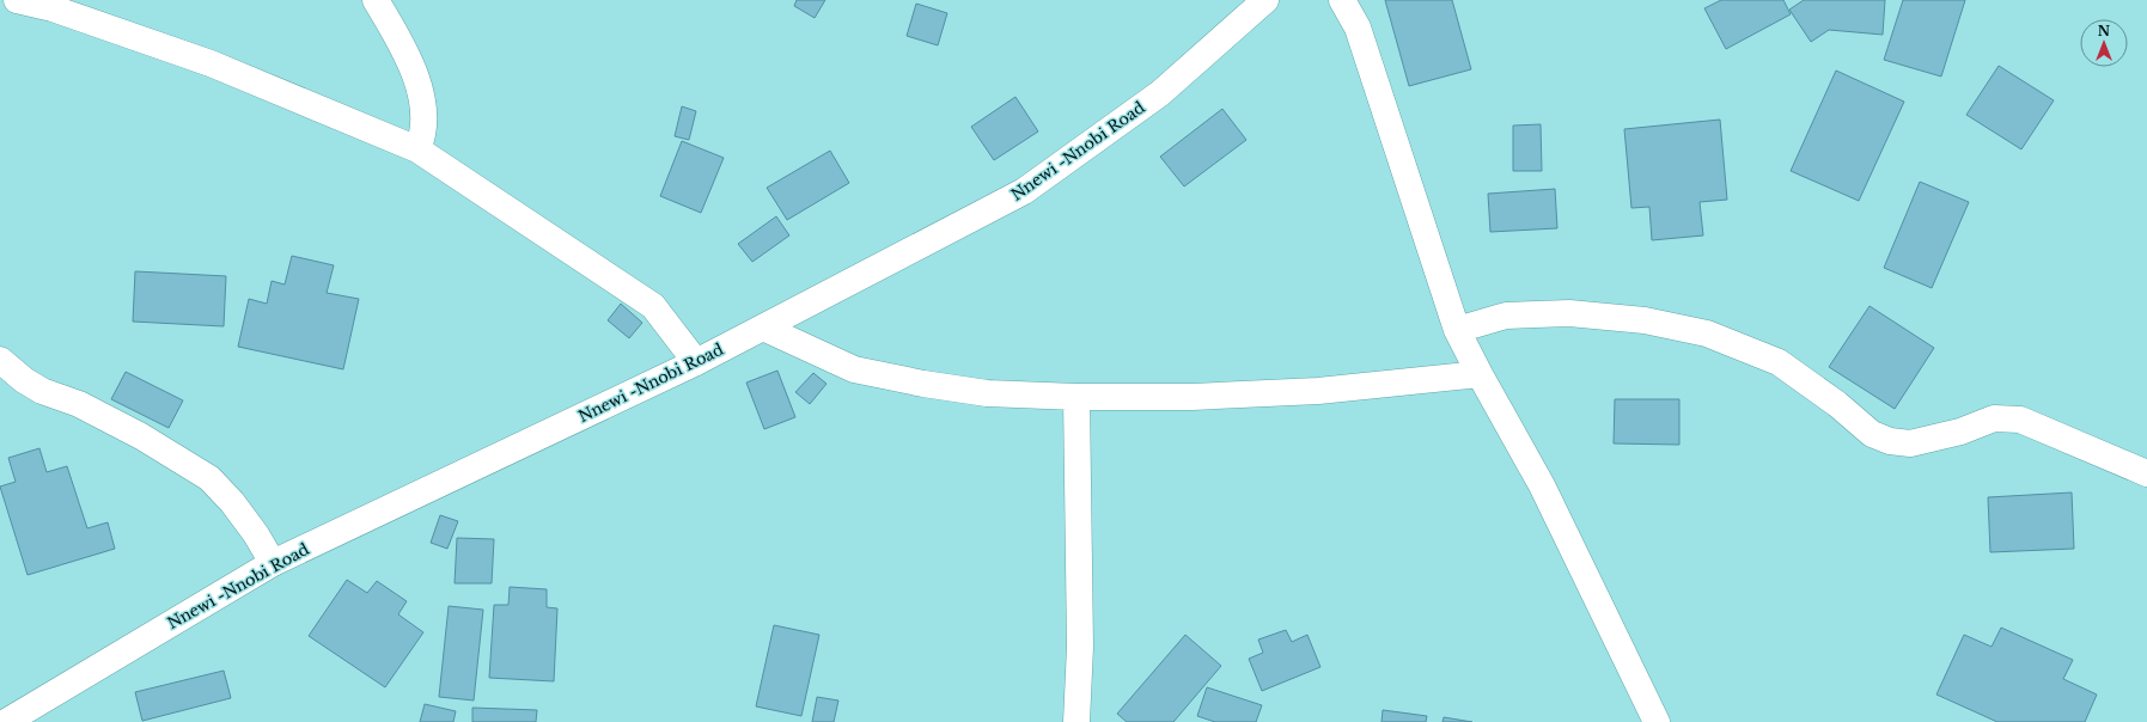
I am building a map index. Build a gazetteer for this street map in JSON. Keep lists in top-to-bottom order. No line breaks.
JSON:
{"streets":{"street":["Nnewi -Nnobi Road"]},"north":"top"}
